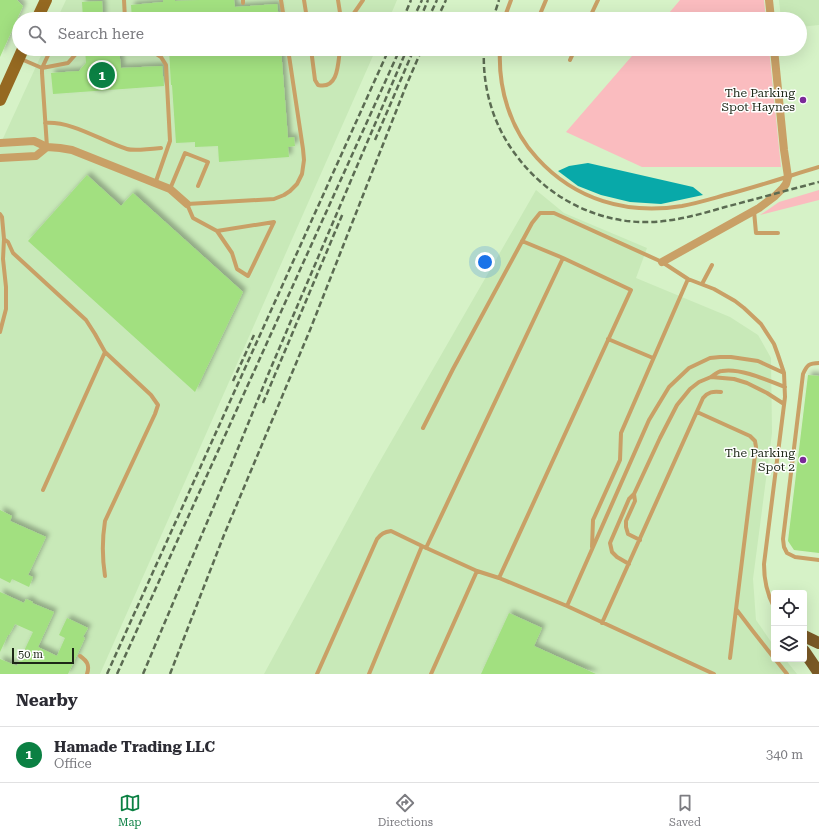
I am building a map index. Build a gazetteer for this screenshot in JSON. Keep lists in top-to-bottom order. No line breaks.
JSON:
{"places":["The Parking Spot Haynes","The Parking Spot 2"],"scale_bar":"50 m","page":{"search":"Search here","pins":"1","scale":"50 m","heading":"Nearby","list":[{"mark":"1","name":"Hamade Trading LLC","note":"Office","value":"340 m"}],"nav":["Map","Directions","Saved"]}}
